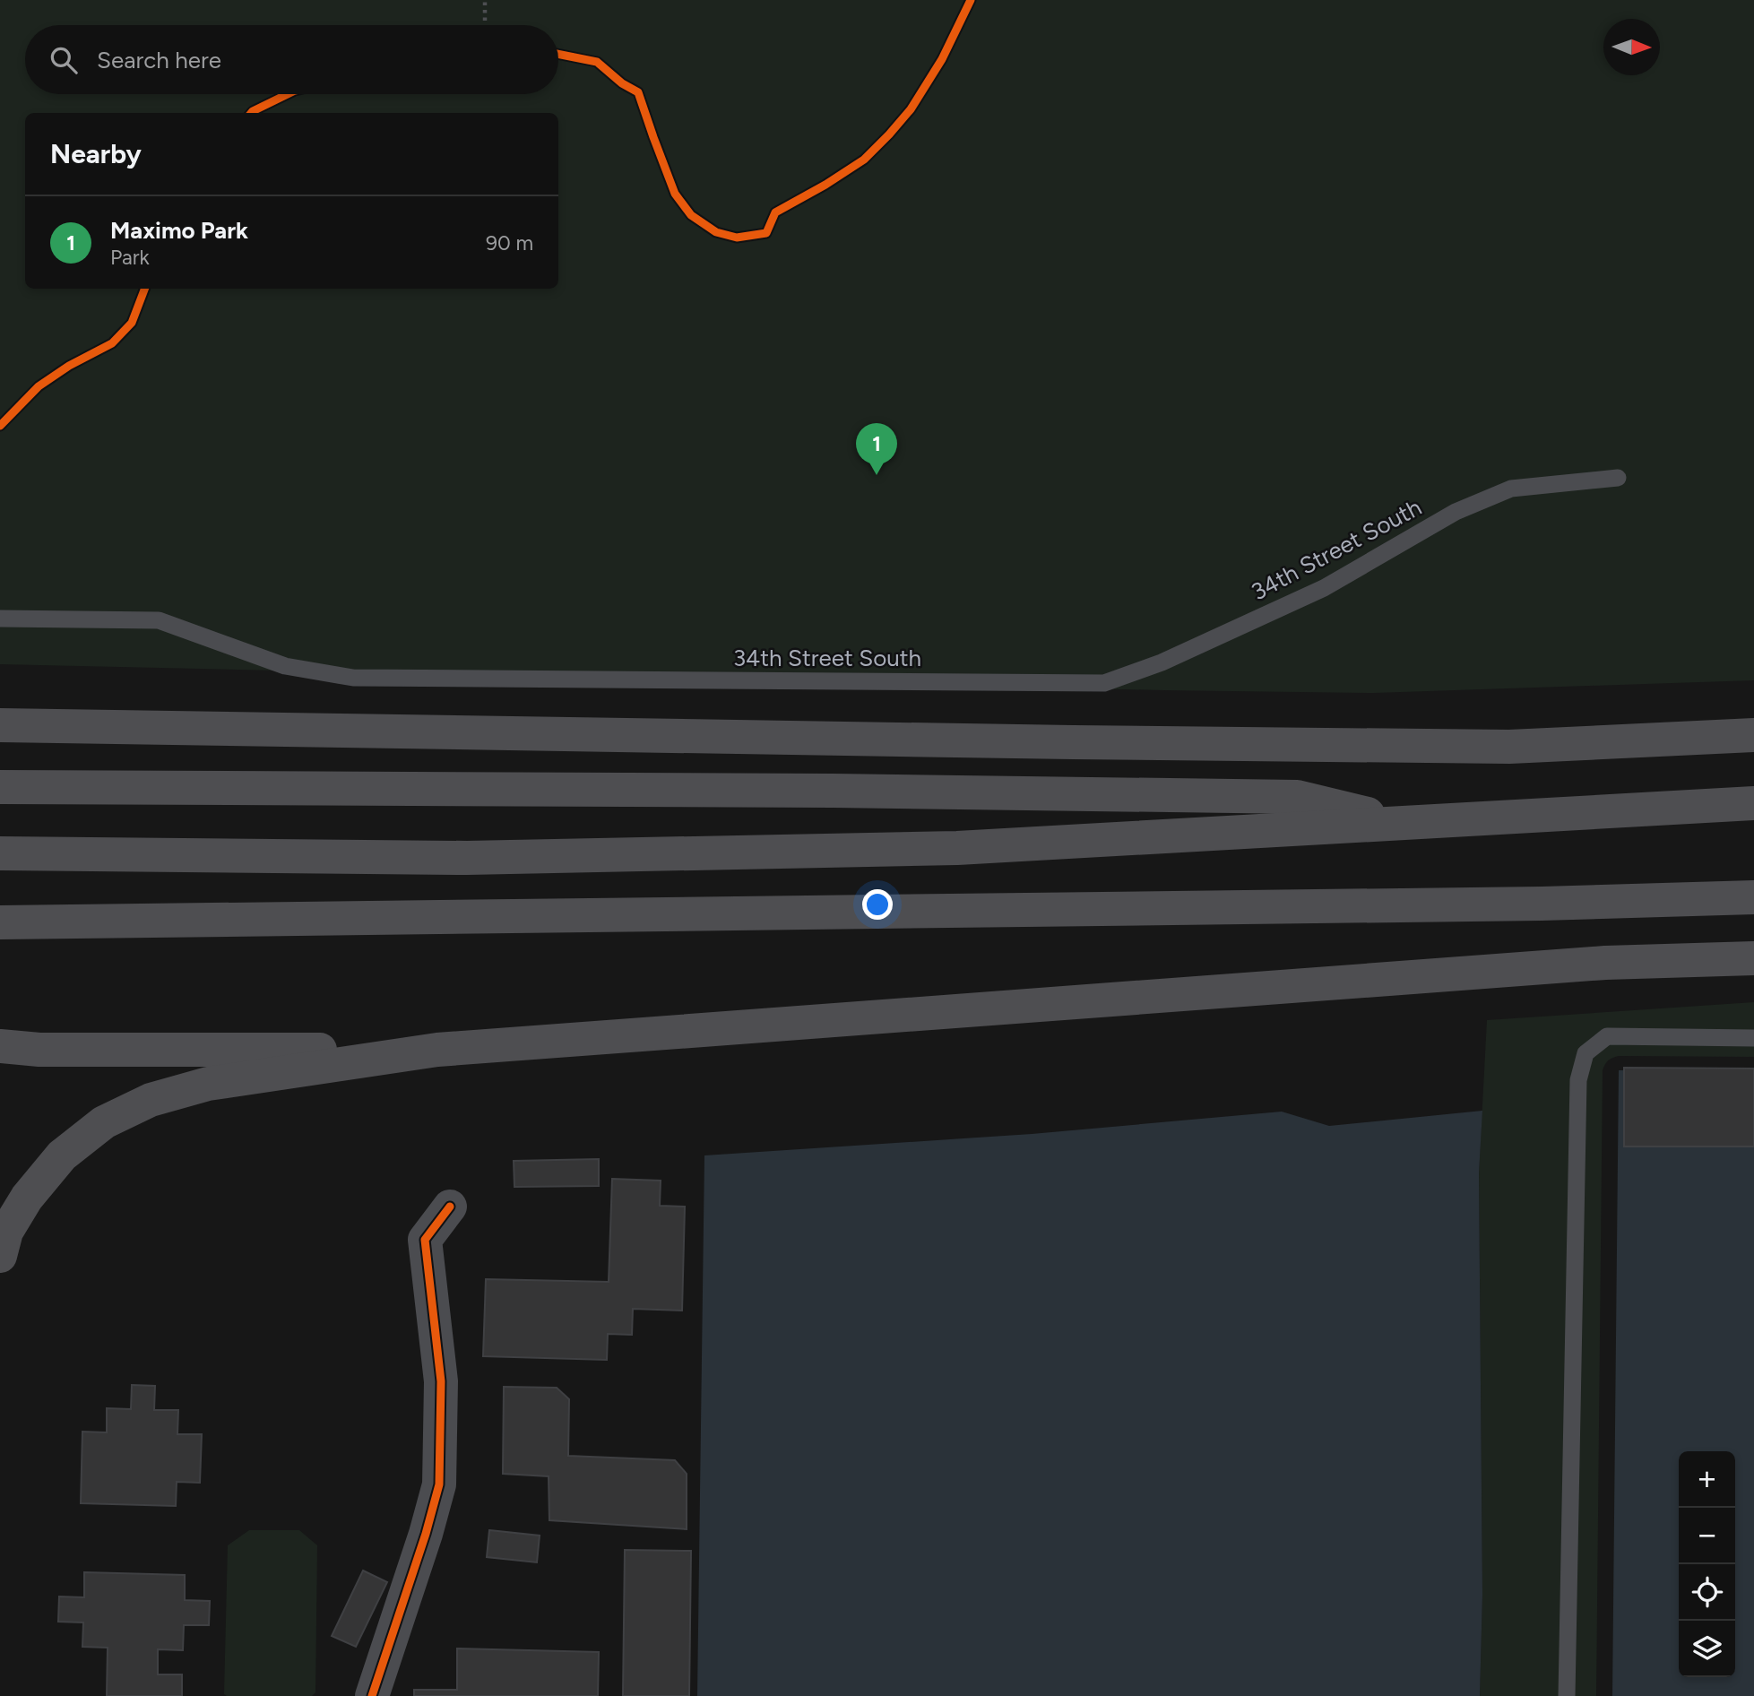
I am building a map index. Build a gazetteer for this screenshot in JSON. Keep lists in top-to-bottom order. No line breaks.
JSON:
{"streets":{"lane":["34th Street South"]},"north":"right","page":{"search":"Search here","heading":"Nearby","list":[{"mark":"1","name":"Maximo Park","note":"Park","value":"90 m"}],"pins":"1","map_buttons":["+","−"]}}
